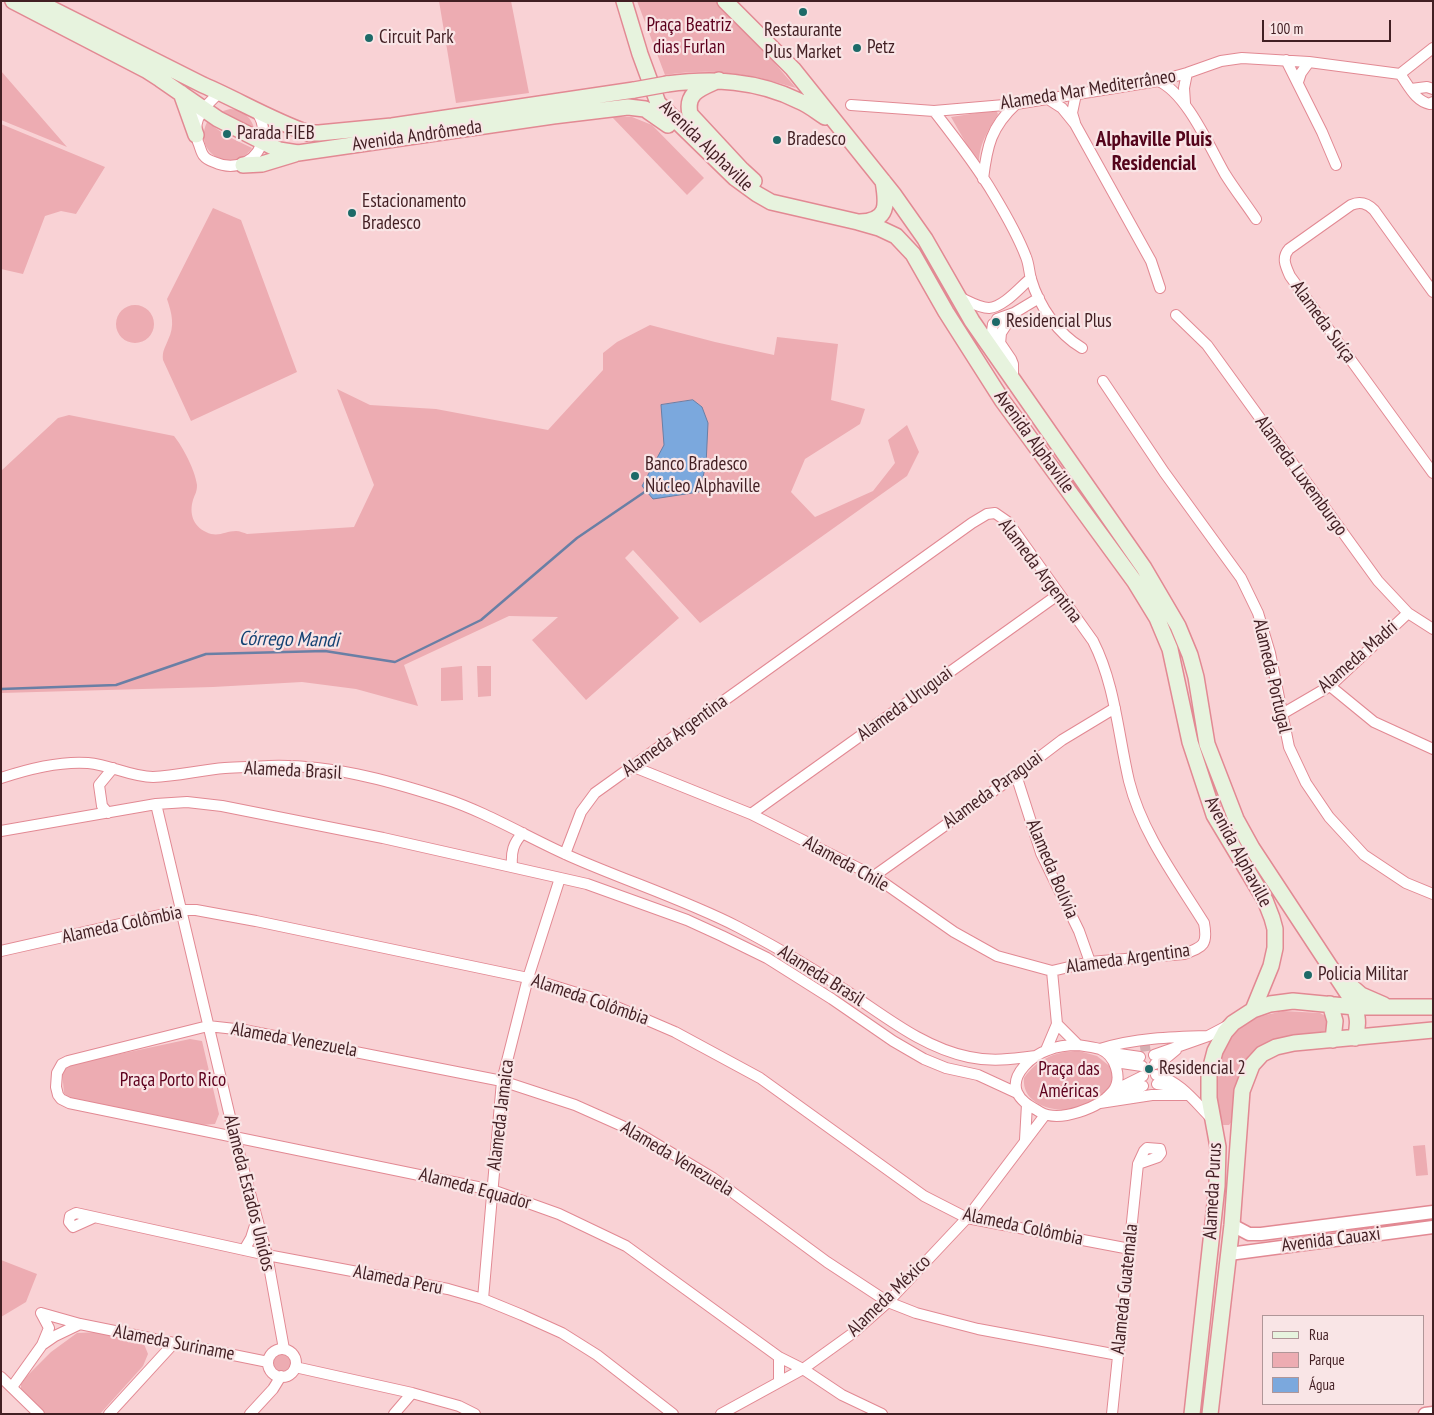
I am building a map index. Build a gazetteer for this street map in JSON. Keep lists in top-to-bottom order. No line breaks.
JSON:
{"streets":{"main road":["Avenida Andrômeda","Avenida Alphaville","Alameda Purus"],"street":["Alameda Mar Mediterrâneo","Alameda Suíça","Alameda Luxemburgo","Alameda Argentina","Alameda Madri","Alameda Portugal","Alameda Uruguai","Alameda Brasil","Alameda Paraguai","Alameda Chile","Alameda Bolívia","Alameda Colômbia","Alameda Venezuela","Alameda Jamaica","Alameda Equador","Alameda Estados Unidos","Avenida Cauaxi","Alameda Peru","Alameda Guatemala","Alameda México","Alameda Suriname"]},"crossings":[["Avenida Andrômeda","Avenida Alphaville"],["Avenida Alphaville","Alameda Purus"],["Alameda Luxemburgo","Alameda Madri"],["Alameda Argentina","Alameda Uruguai"],["Alameda Argentina","Alameda Brasil"],["Alameda Argentina","Alameda Paraguai"],["Alameda Argentina","Alameda Chile"],["Alameda Argentina","Alameda Bolívia"],["Alameda Madri","Alameda Portugal"],["Alameda Uruguai","Alameda Chile"],["Alameda Brasil","Alameda Jamaica"],["Alameda Brasil","Alameda Estados Unidos"],["Alameda Brasil","Alameda México"],["Alameda Paraguai","Alameda Chile"],["Alameda Paraguai","Alameda Bolívia"],["Alameda Colômbia","Alameda Jamaica"],["Alameda Colômbia","Alameda Estados Unidos"],["Alameda Colômbia","Alameda Guatemala"],["Alameda Colômbia","Alameda México"],["Alameda Venezuela","Alameda Jamaica"],["Alameda Venezuela","Alameda Equador"],["Alameda Venezuela","Alameda Estados Unidos"],["Alameda Venezuela","Alameda Guatemala"],["Alameda Venezuela","Alameda México"],["Alameda Jamaica","Alameda Equador"],["Alameda Jamaica","Alameda Peru"],["Alameda Equador","Alameda Estados Unidos"],["Alameda Equador","Alameda México"],["Alameda Purus","Avenida Cauaxi"],["Alameda Estados Unidos","Alameda Peru"],["Alameda Estados Unidos","Alameda Suriname"]],"districts":["Alphaville Pluis Residencial"],"water":["Córrego Mandi"],"parks":["Praça Beatriz dias Furlan","Praça das Américas","Praça Porto Rico"],"places":["Restaurante Plus Market","Circuit Park","Petz","Parada FIEB","Bradesco","Estacionamento Bradesco","Residencial Plus","Banco Bradesco Núcleo Alphaville","Policia Militar","Residencial 2"],"legend":["Rua","Parque","Água"],"scale_bar":"100 m"}
